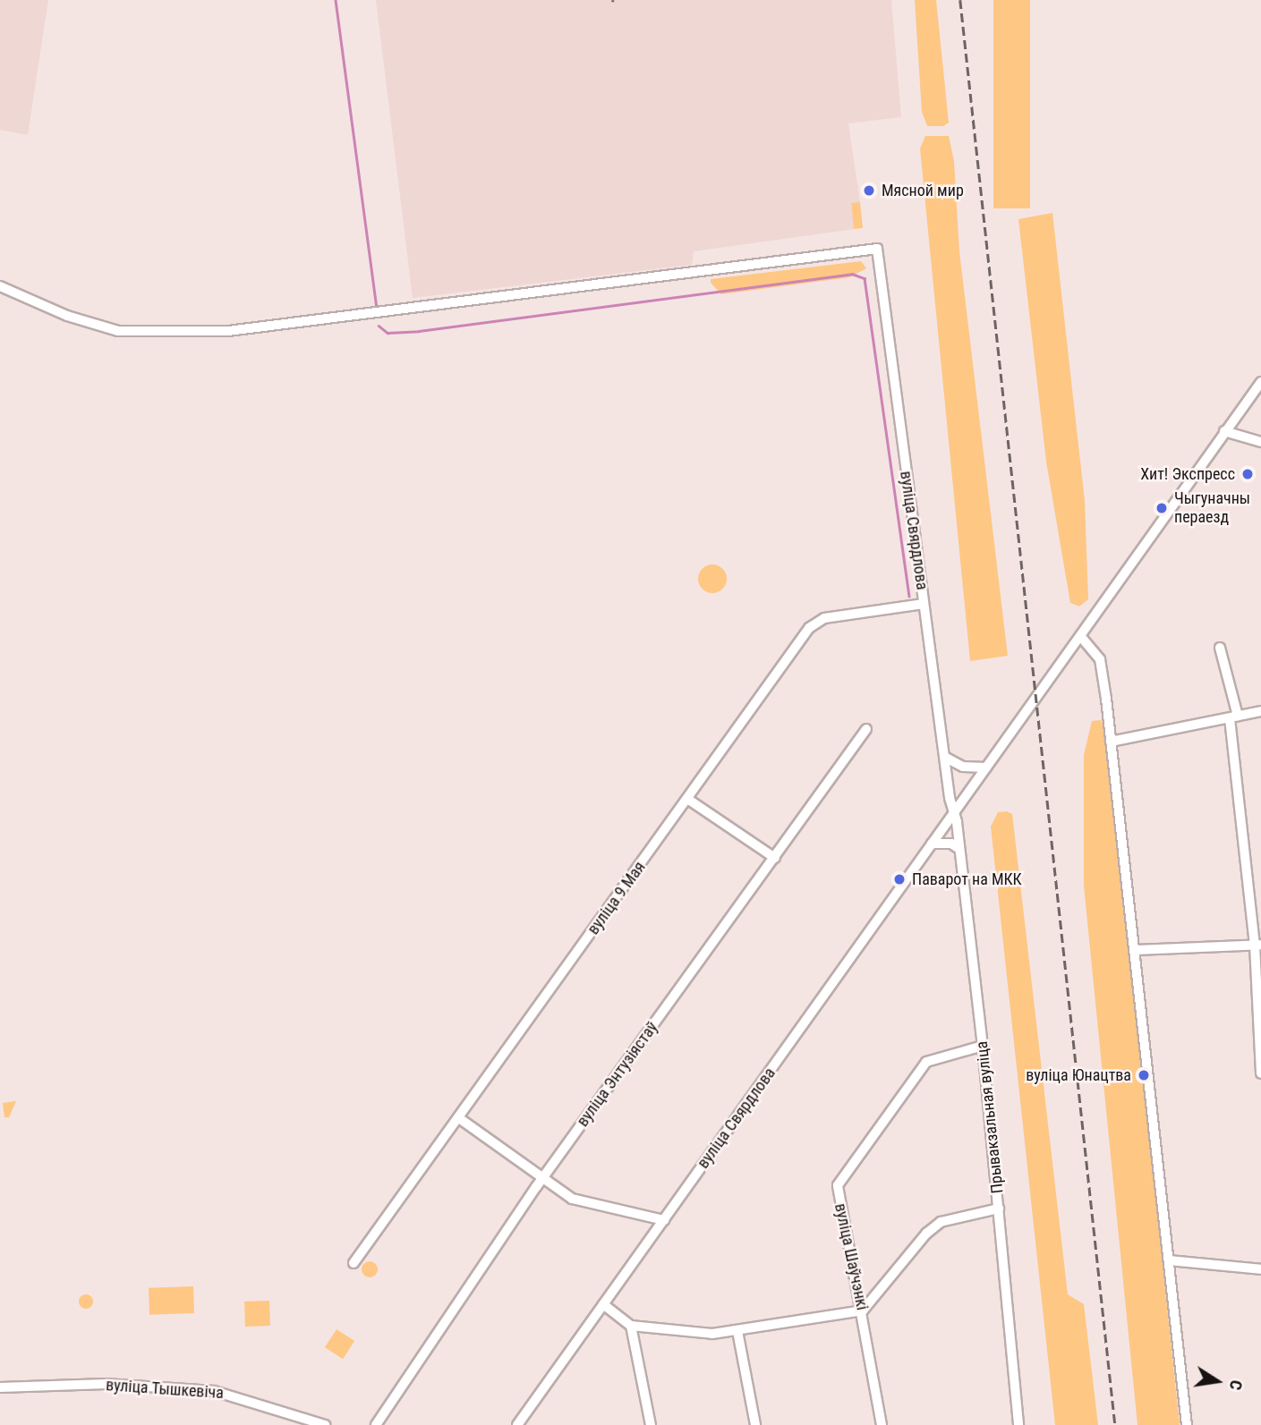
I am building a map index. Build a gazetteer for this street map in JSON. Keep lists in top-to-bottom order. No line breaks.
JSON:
{"streets":{"street":["вуліца Свярдлова","вуліца 9 Мая","вуліца Энтузіястаў","Прывакзальная вуліца","вуліца Шаўчэнкі","вуліца Тышкевіча"]},"crossings":[["вуліца Свярдлова","вуліца 9 Мая"],["вуліца Свярдлова","Прывакзальная вуліца"],["Прывакзальная вуліца","вуліца Шаўчэнкі"]],"places":["Мясной мир","Хит! Экспресс","Чыгуначны пераезд","Паварот на МКК","вуліца Юнацтва"],"north":"right"}
